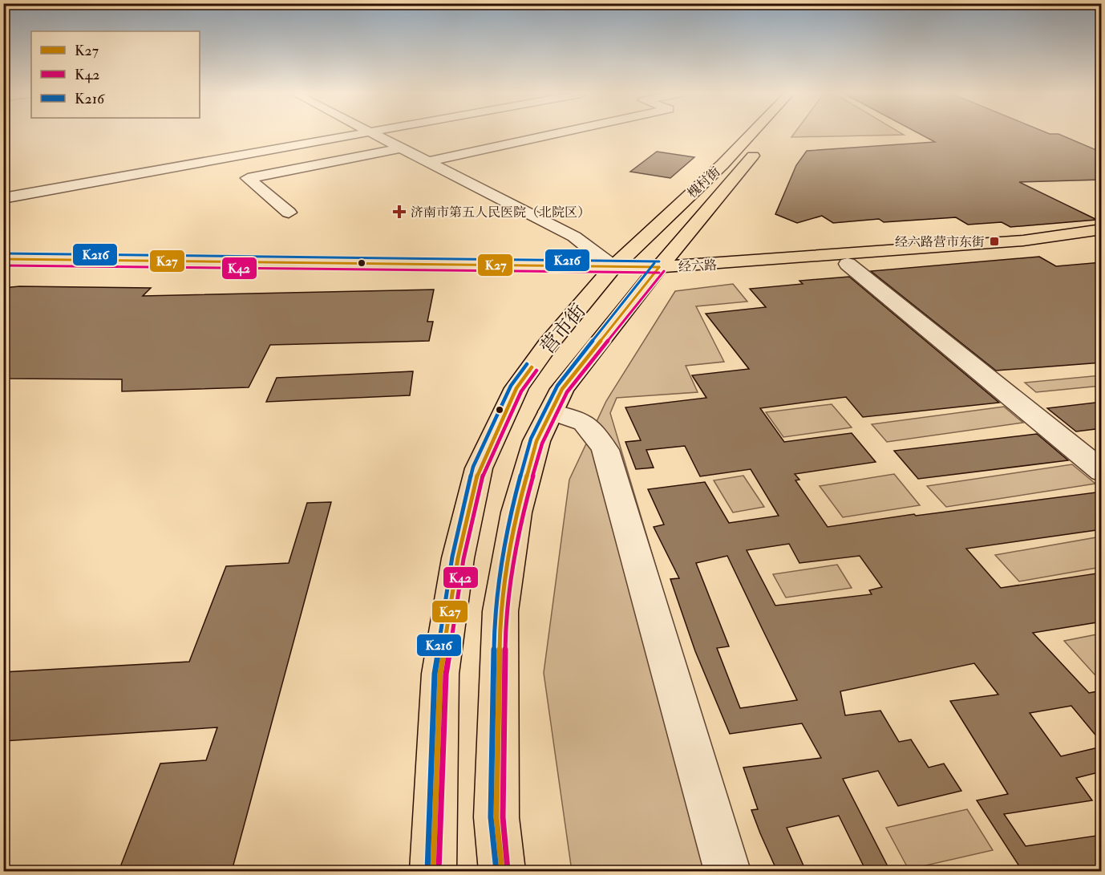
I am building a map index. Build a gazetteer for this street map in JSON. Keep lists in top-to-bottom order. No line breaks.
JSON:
{"streets":{"main road":["槐村街","经六路","营市街"]},"crossings":[["槐村街","经六路"],["槐村街","营市街"],["经六路","营市街"]],"places":{"health":["济南市第五人民医院（北院区）"],"transit":["经六路营市东街"]},"lines":["transit line K216","transit line K27","transit line K42"],"legend":["K27","K42","K216"]}
